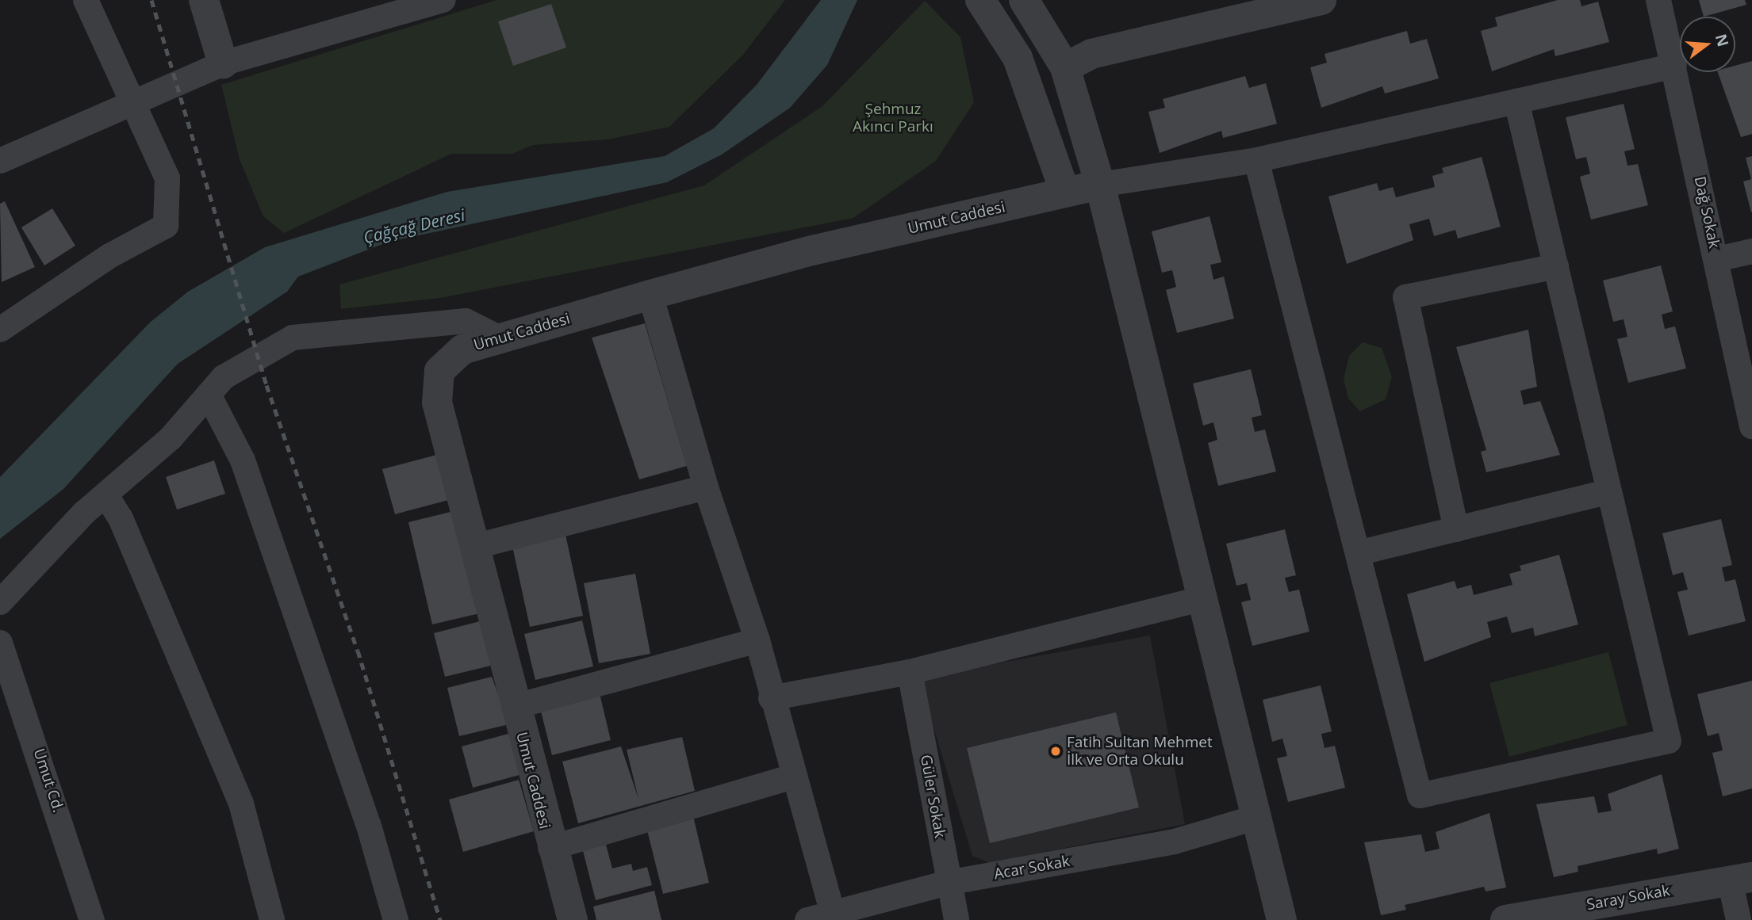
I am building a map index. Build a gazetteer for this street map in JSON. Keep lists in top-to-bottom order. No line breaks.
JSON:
{"streets":{"street":["Dağ Sokak","Umut Caddesi","Umut Cd.","Güler Sokak","Acar Sokak","Saray Sokak"]},"crossings":[["Güler Sokak","Acar Sokak"]],"water":["Çağçağ Deresi"],"parks":["Şehmuz Akıncı Parkı"],"places":["Fatih Sultan Mehmet İlk ve Orta Okulu"],"north":"right"}
